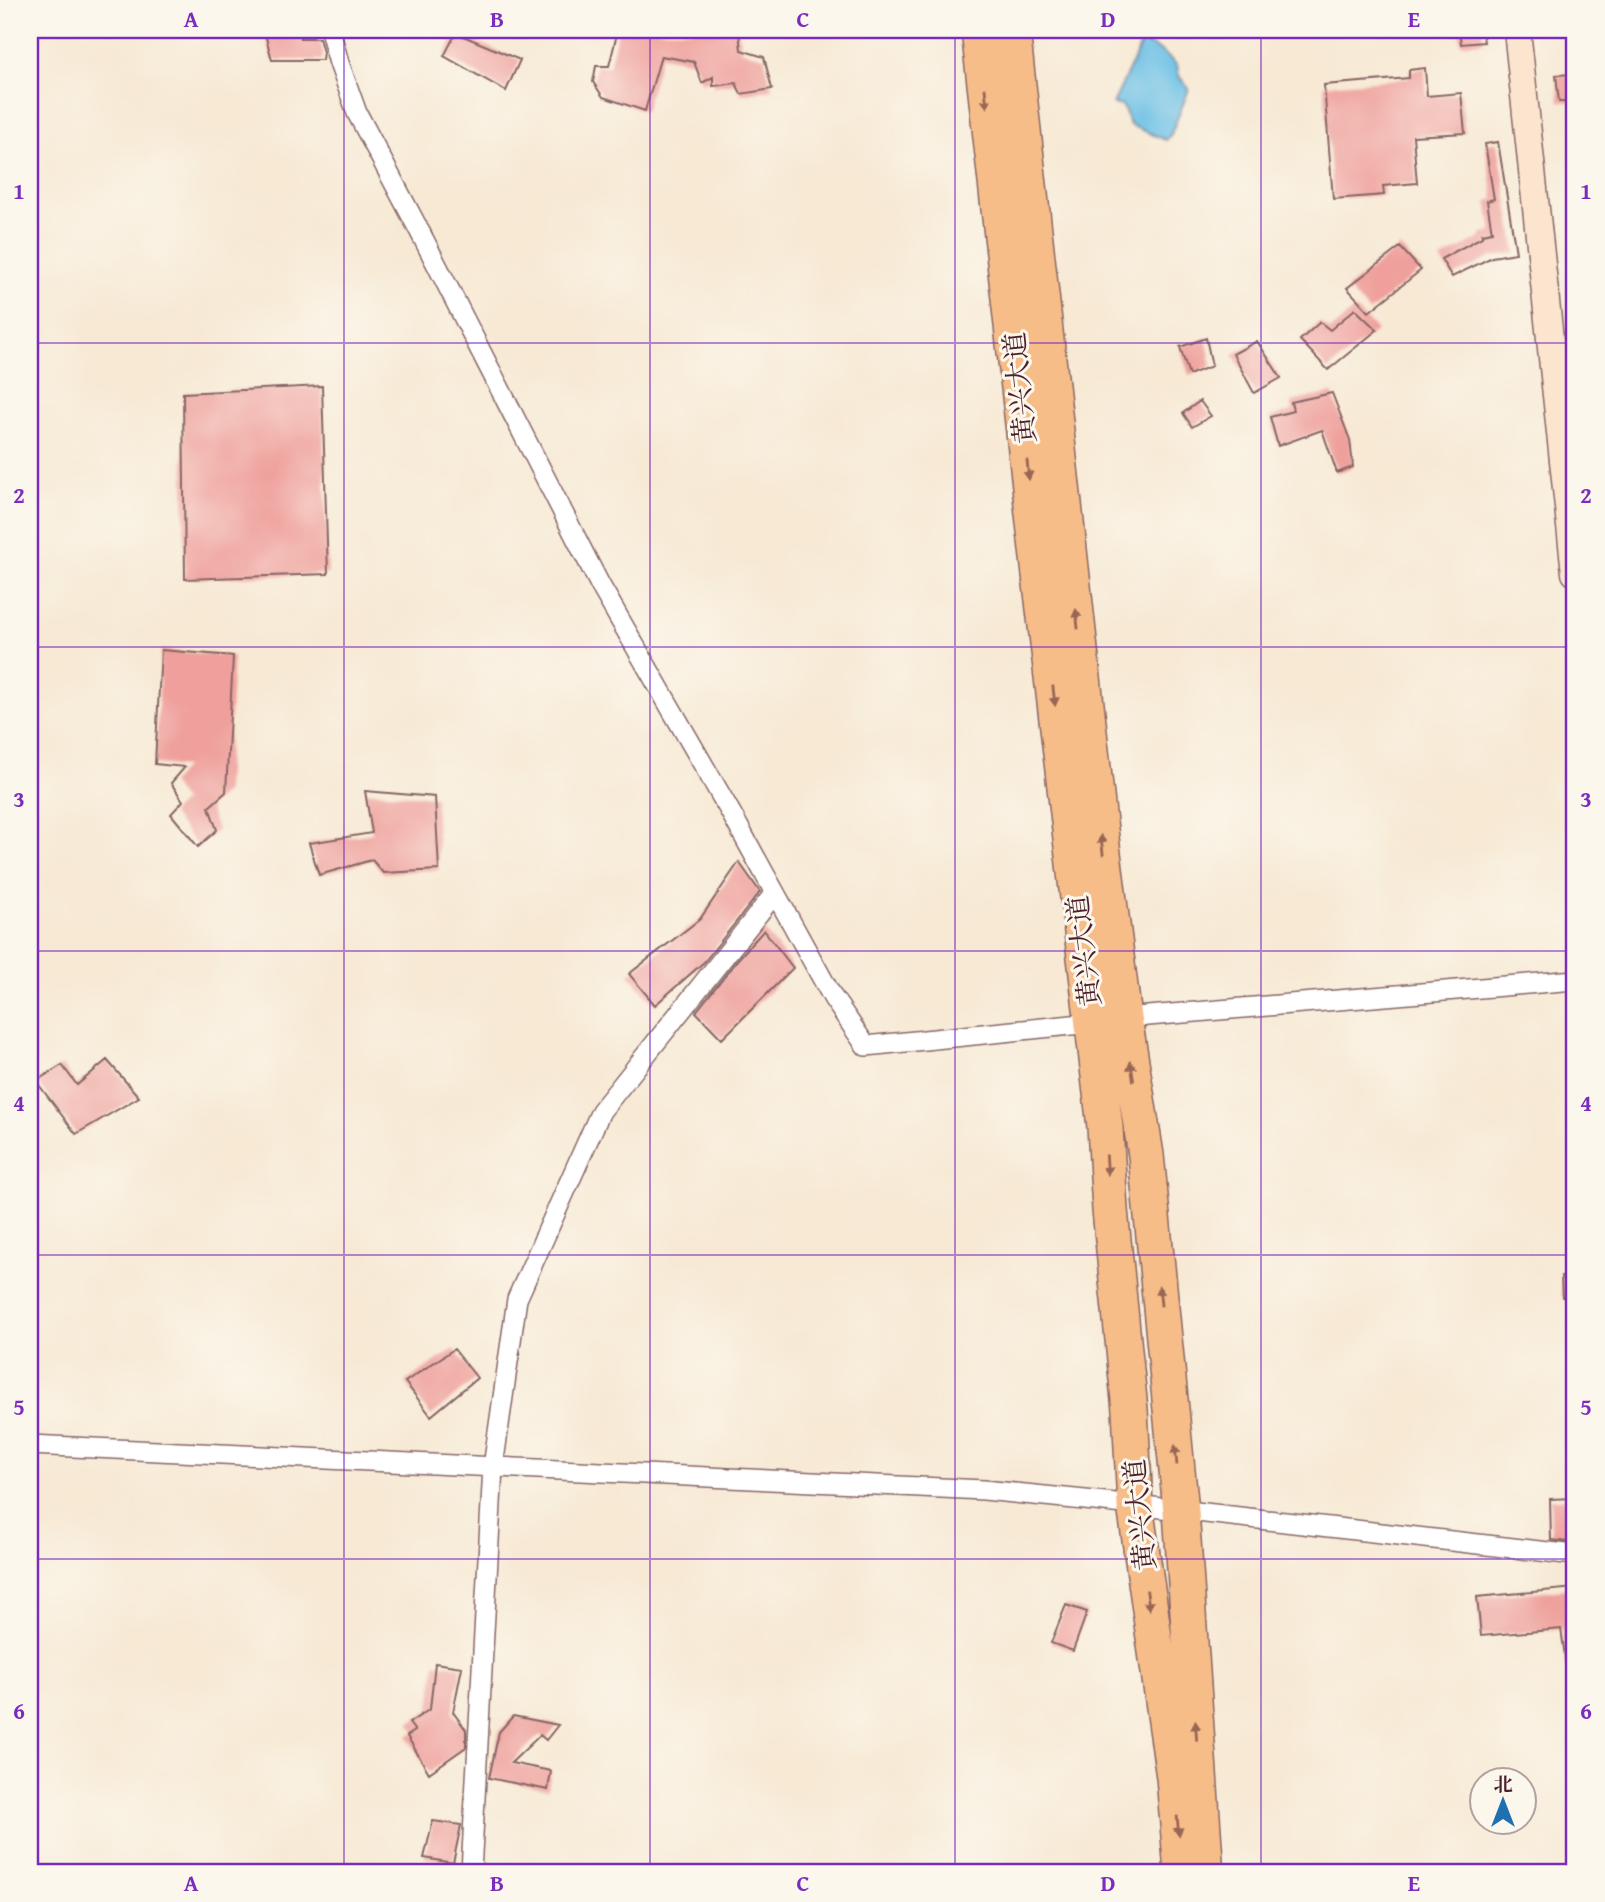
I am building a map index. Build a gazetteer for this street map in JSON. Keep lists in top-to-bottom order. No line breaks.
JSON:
{"streets":{"highway":["黄兴大道"]},"north":"top","grid":{"columns":["A","B","C","D","E"],"rows":["1","2","3","4","5","6"]}}
